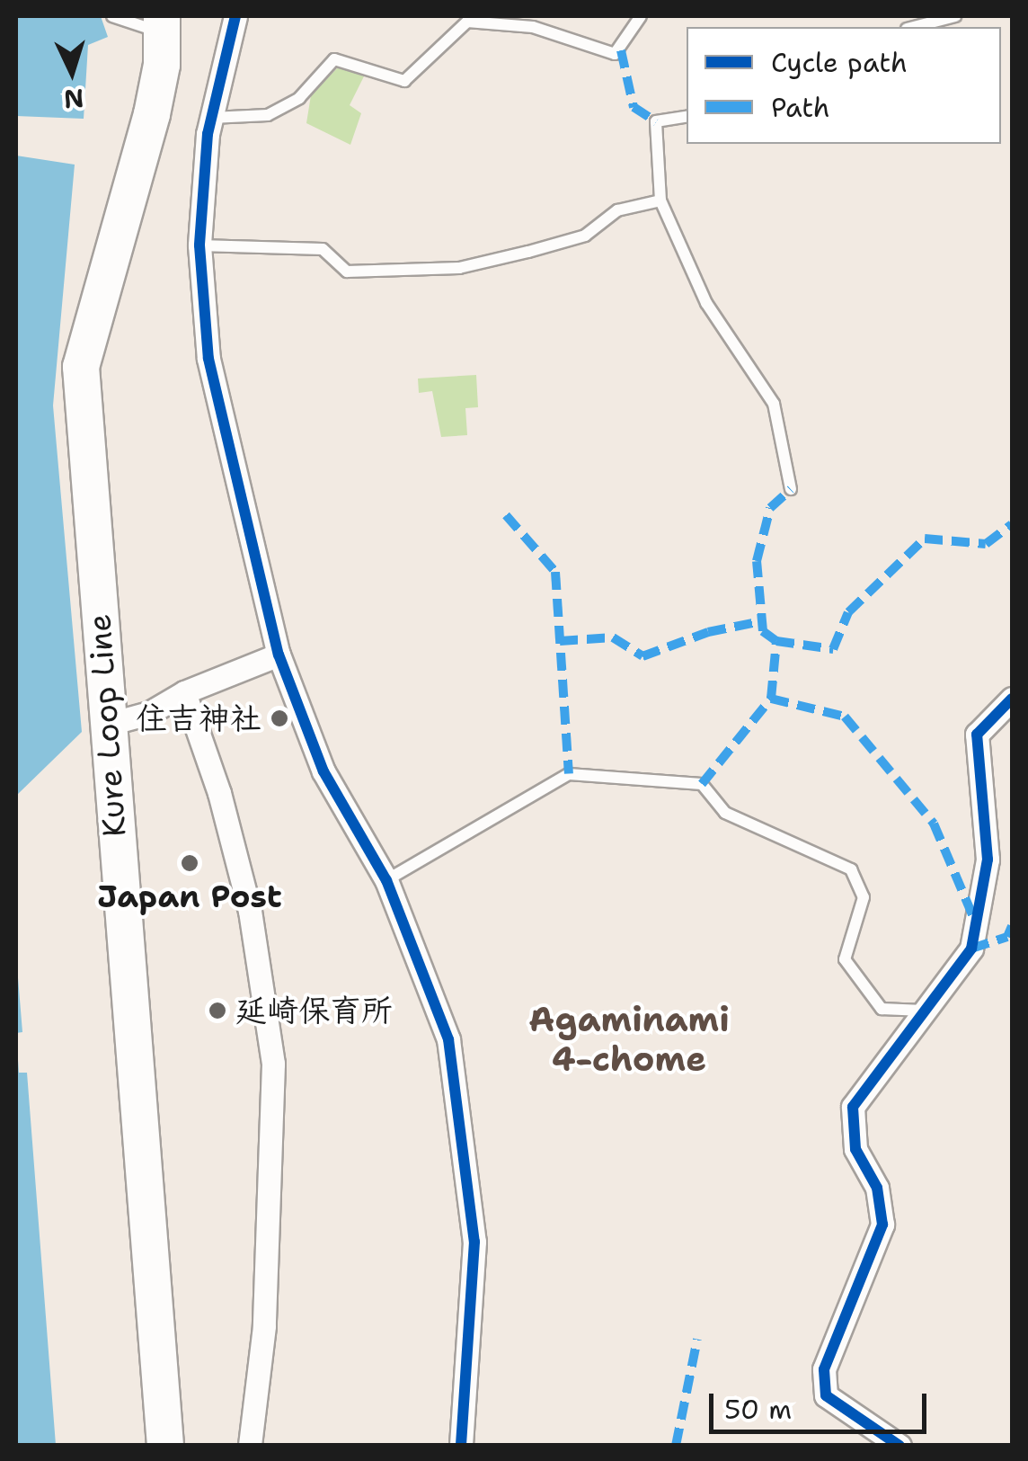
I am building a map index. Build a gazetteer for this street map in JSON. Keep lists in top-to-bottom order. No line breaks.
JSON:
{"streets":{"main road":["Kure Loop Line"]},"districts":["Agaminami 4-chome"],"places":["住吉神社","Japan Post","延崎保育所"],"legend":["Cycle path","Path"],"scale_bar":"50 m","north":"bottom"}
